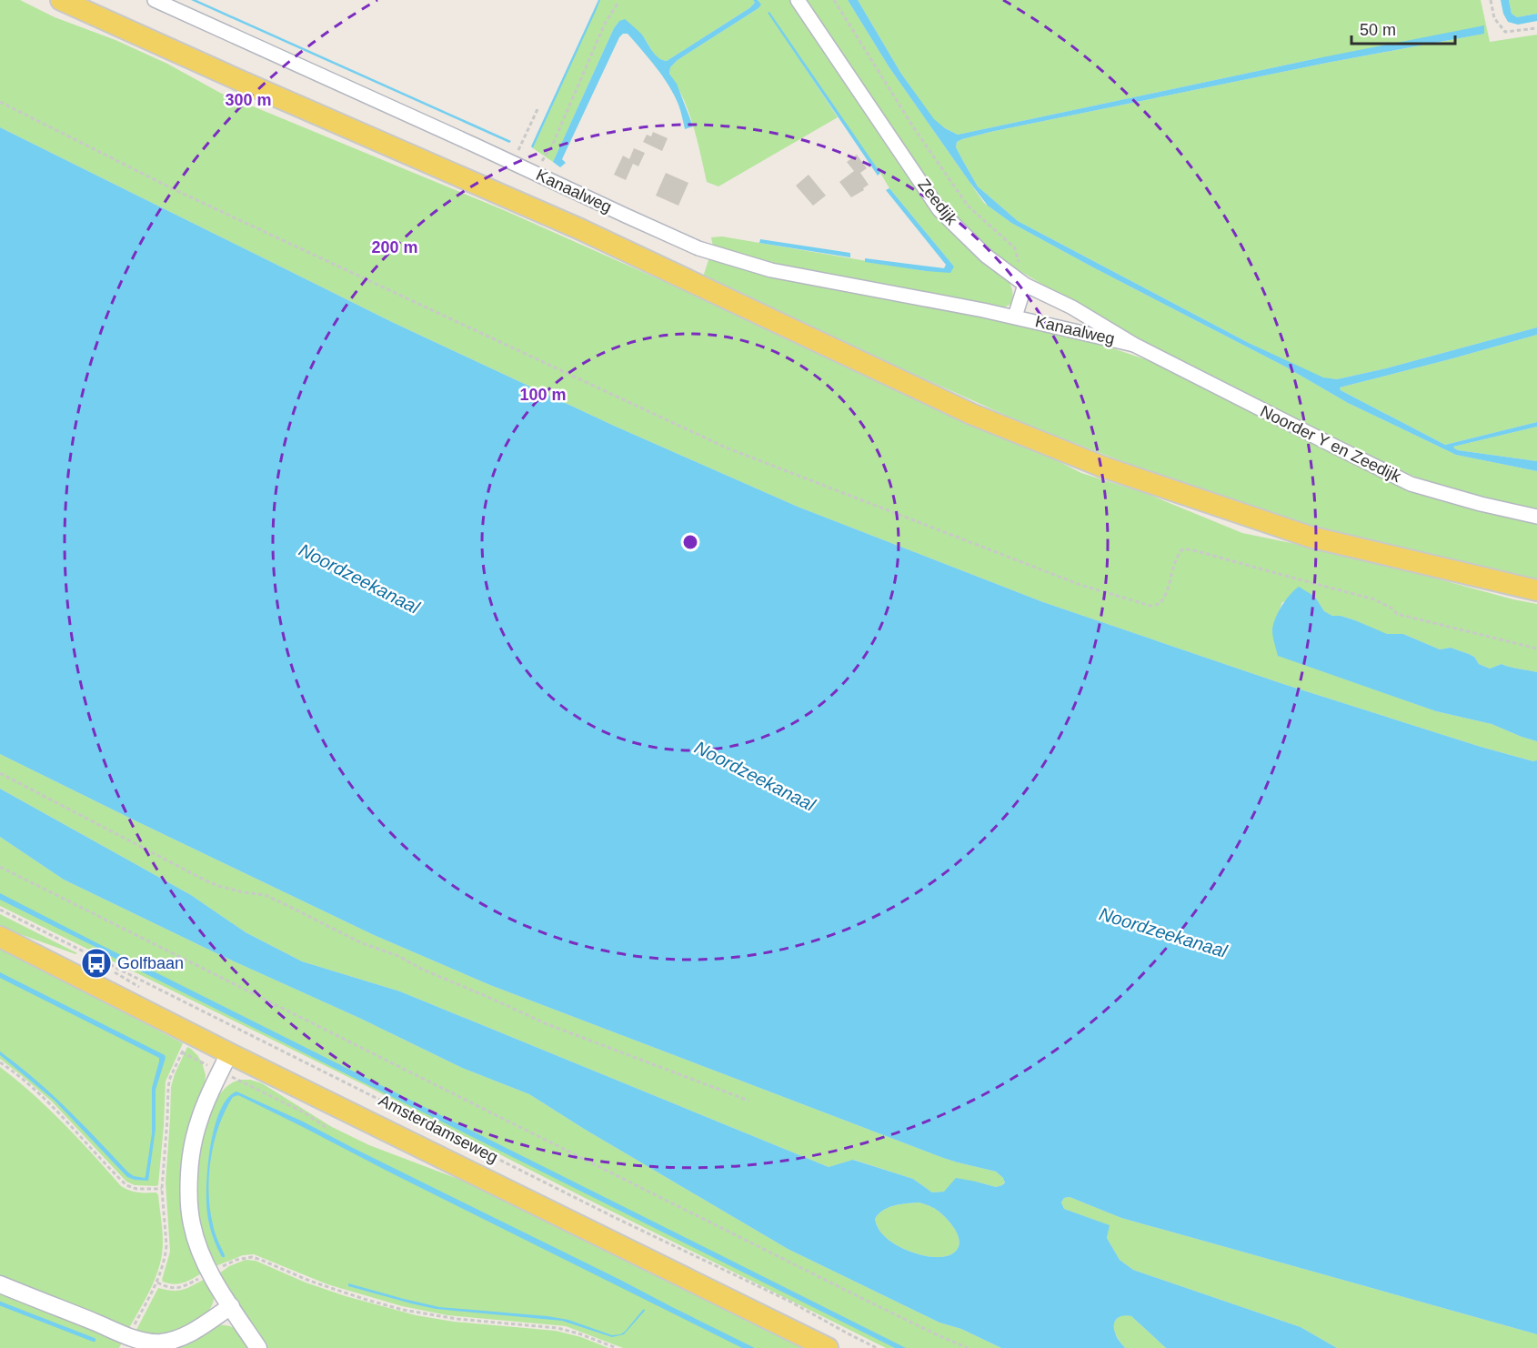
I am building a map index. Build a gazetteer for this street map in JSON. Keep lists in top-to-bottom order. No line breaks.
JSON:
{"streets":{"main road":["Amsterdamseweg"],"street":["Kanaalweg","Zeedijk","Noorder Y en Zeedijk"]},"crossings":[["Kanaalweg","Zeedijk"],["Kanaalweg","Noorder Y en Zeedijk"],["Zeedijk","Noorder Y en Zeedijk"]],"water":["Noordzeekanaal"],"places":{"bus stop":["Golfbaan"]},"scale_bar":"50 m","rings":["300 m","200 m","100 m"]}
